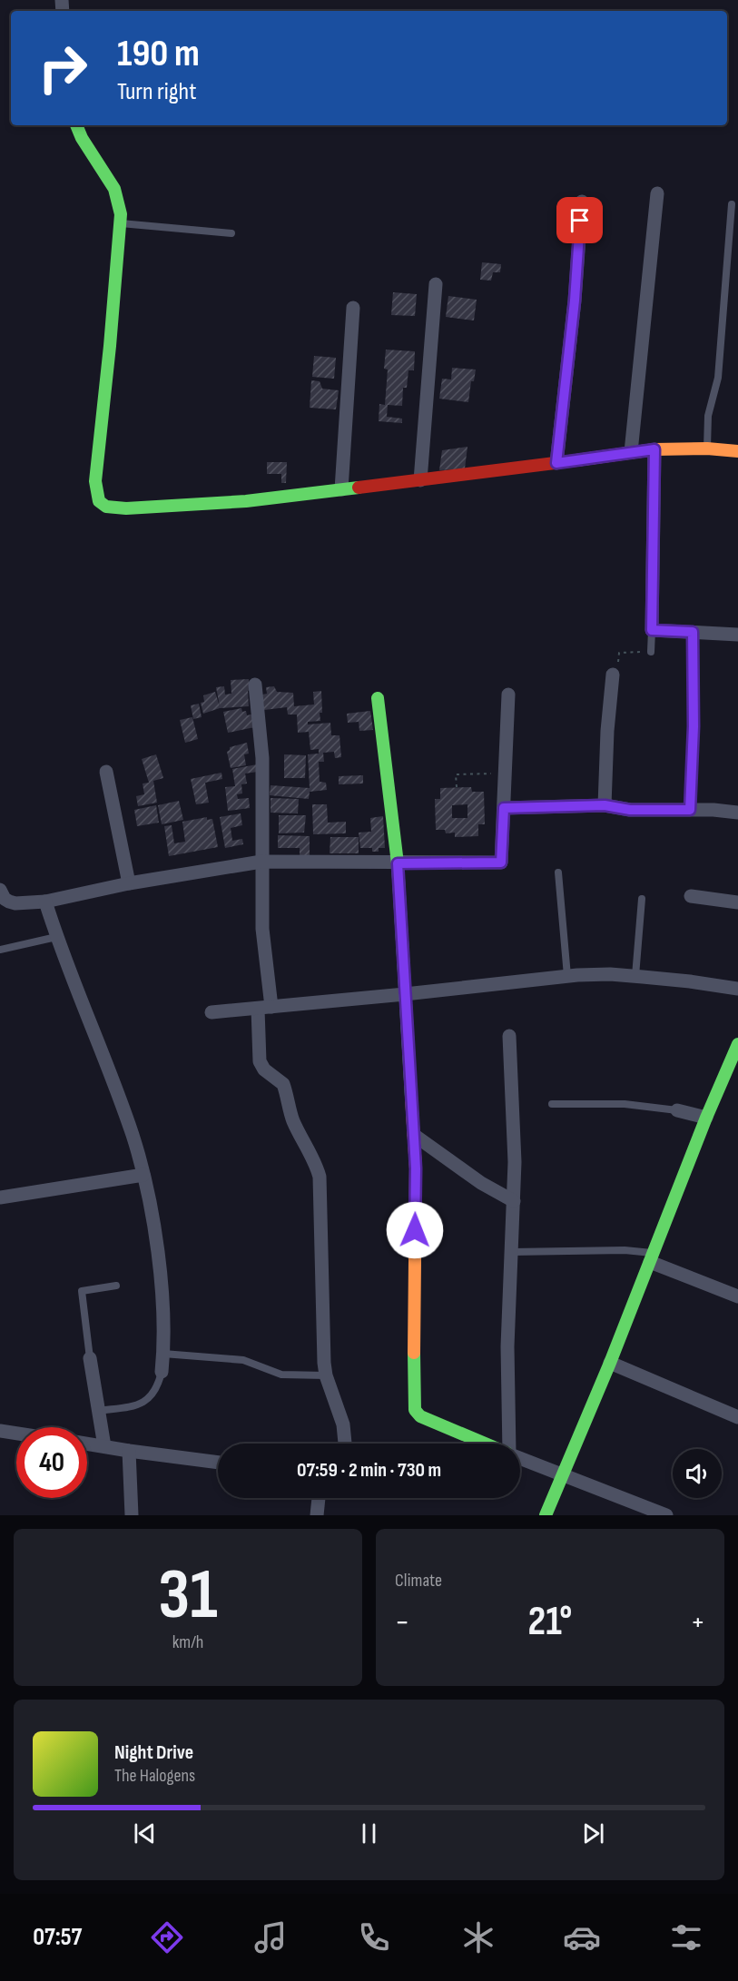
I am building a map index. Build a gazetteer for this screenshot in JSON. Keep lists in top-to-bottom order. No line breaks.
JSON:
{"page":{"turn":["190 m","Turn right"],"limit":"40","trip":"07:59 · 2 min · 730 m","tile":[["31","km/h"],"Climate"],"heat":["−","21°","+"],"song":["Night Drive","The Halogens"],"tabs":"07:57"}}
